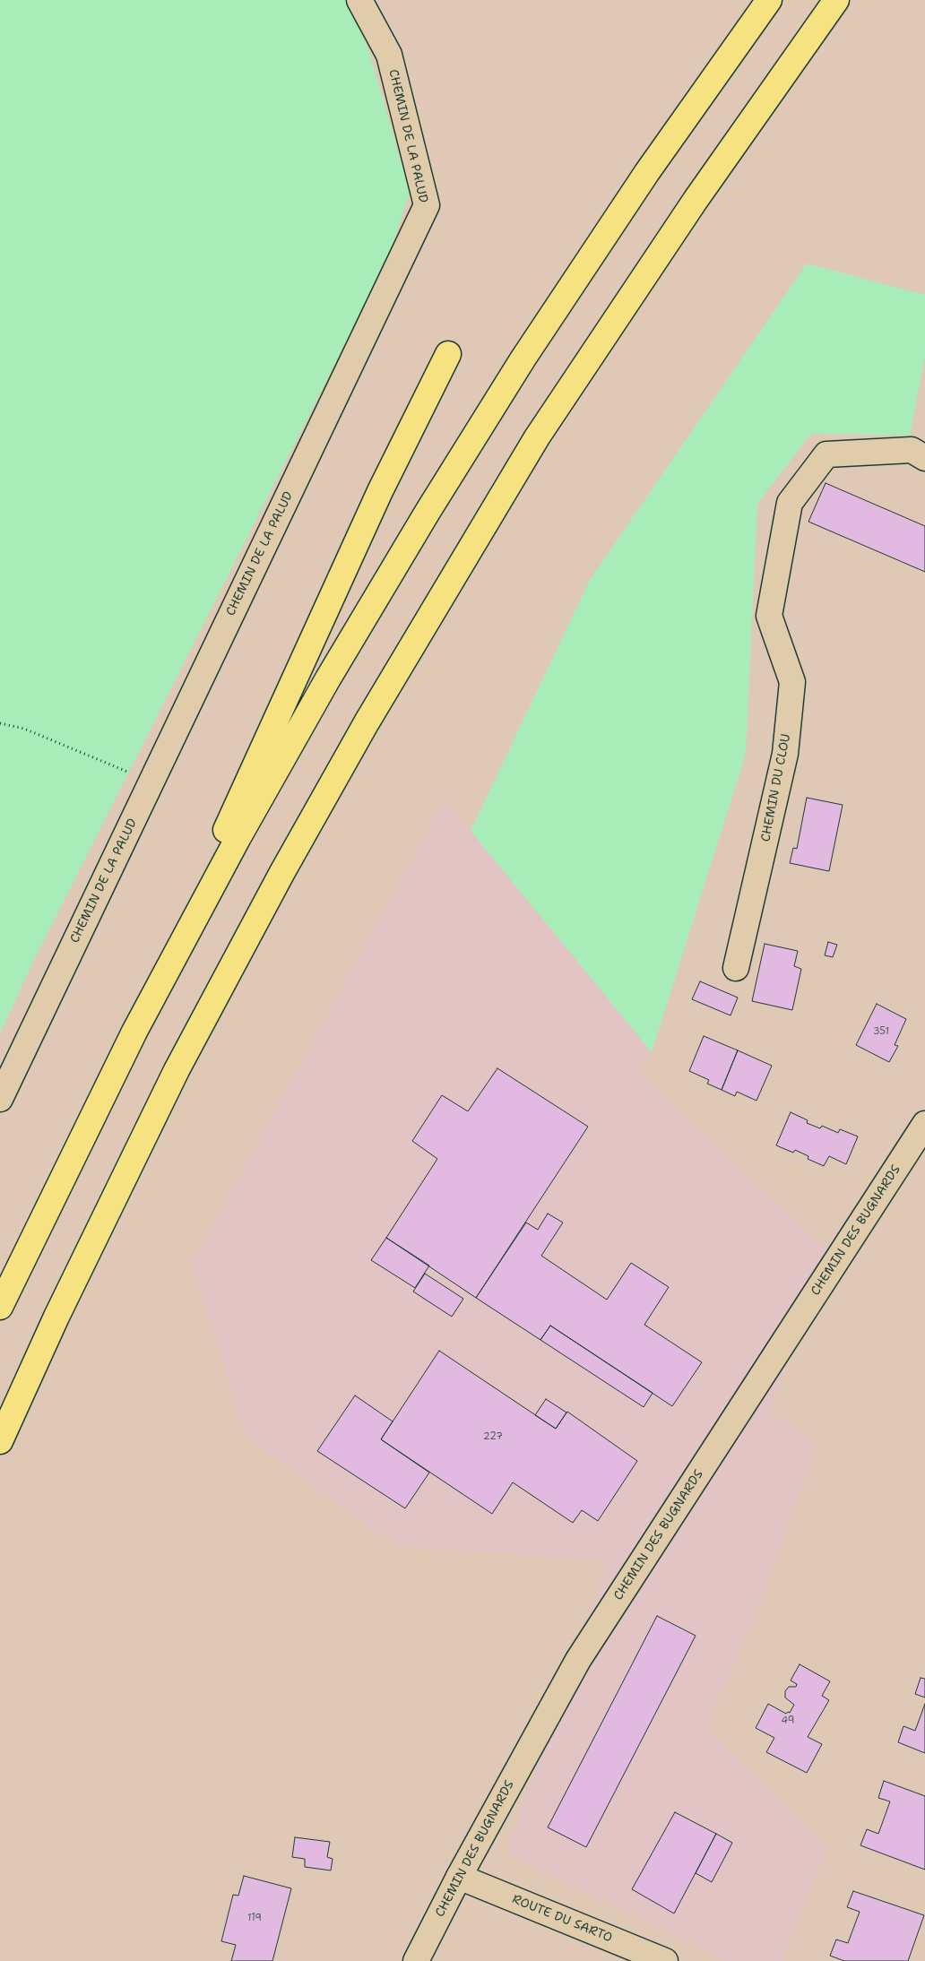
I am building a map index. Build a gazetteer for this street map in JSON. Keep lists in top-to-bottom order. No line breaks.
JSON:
{"streets":{"street":["CHEMIN DE LA PALUD","CHEMIN DU CLOU","CHEMIN DES BUGNARDS","ROUTE DU SARTO"]},"crossings":[["CHEMIN DES BUGNARDS","ROUTE DU SARTO"]],"house_numbers":["351","227","49","119"]}
